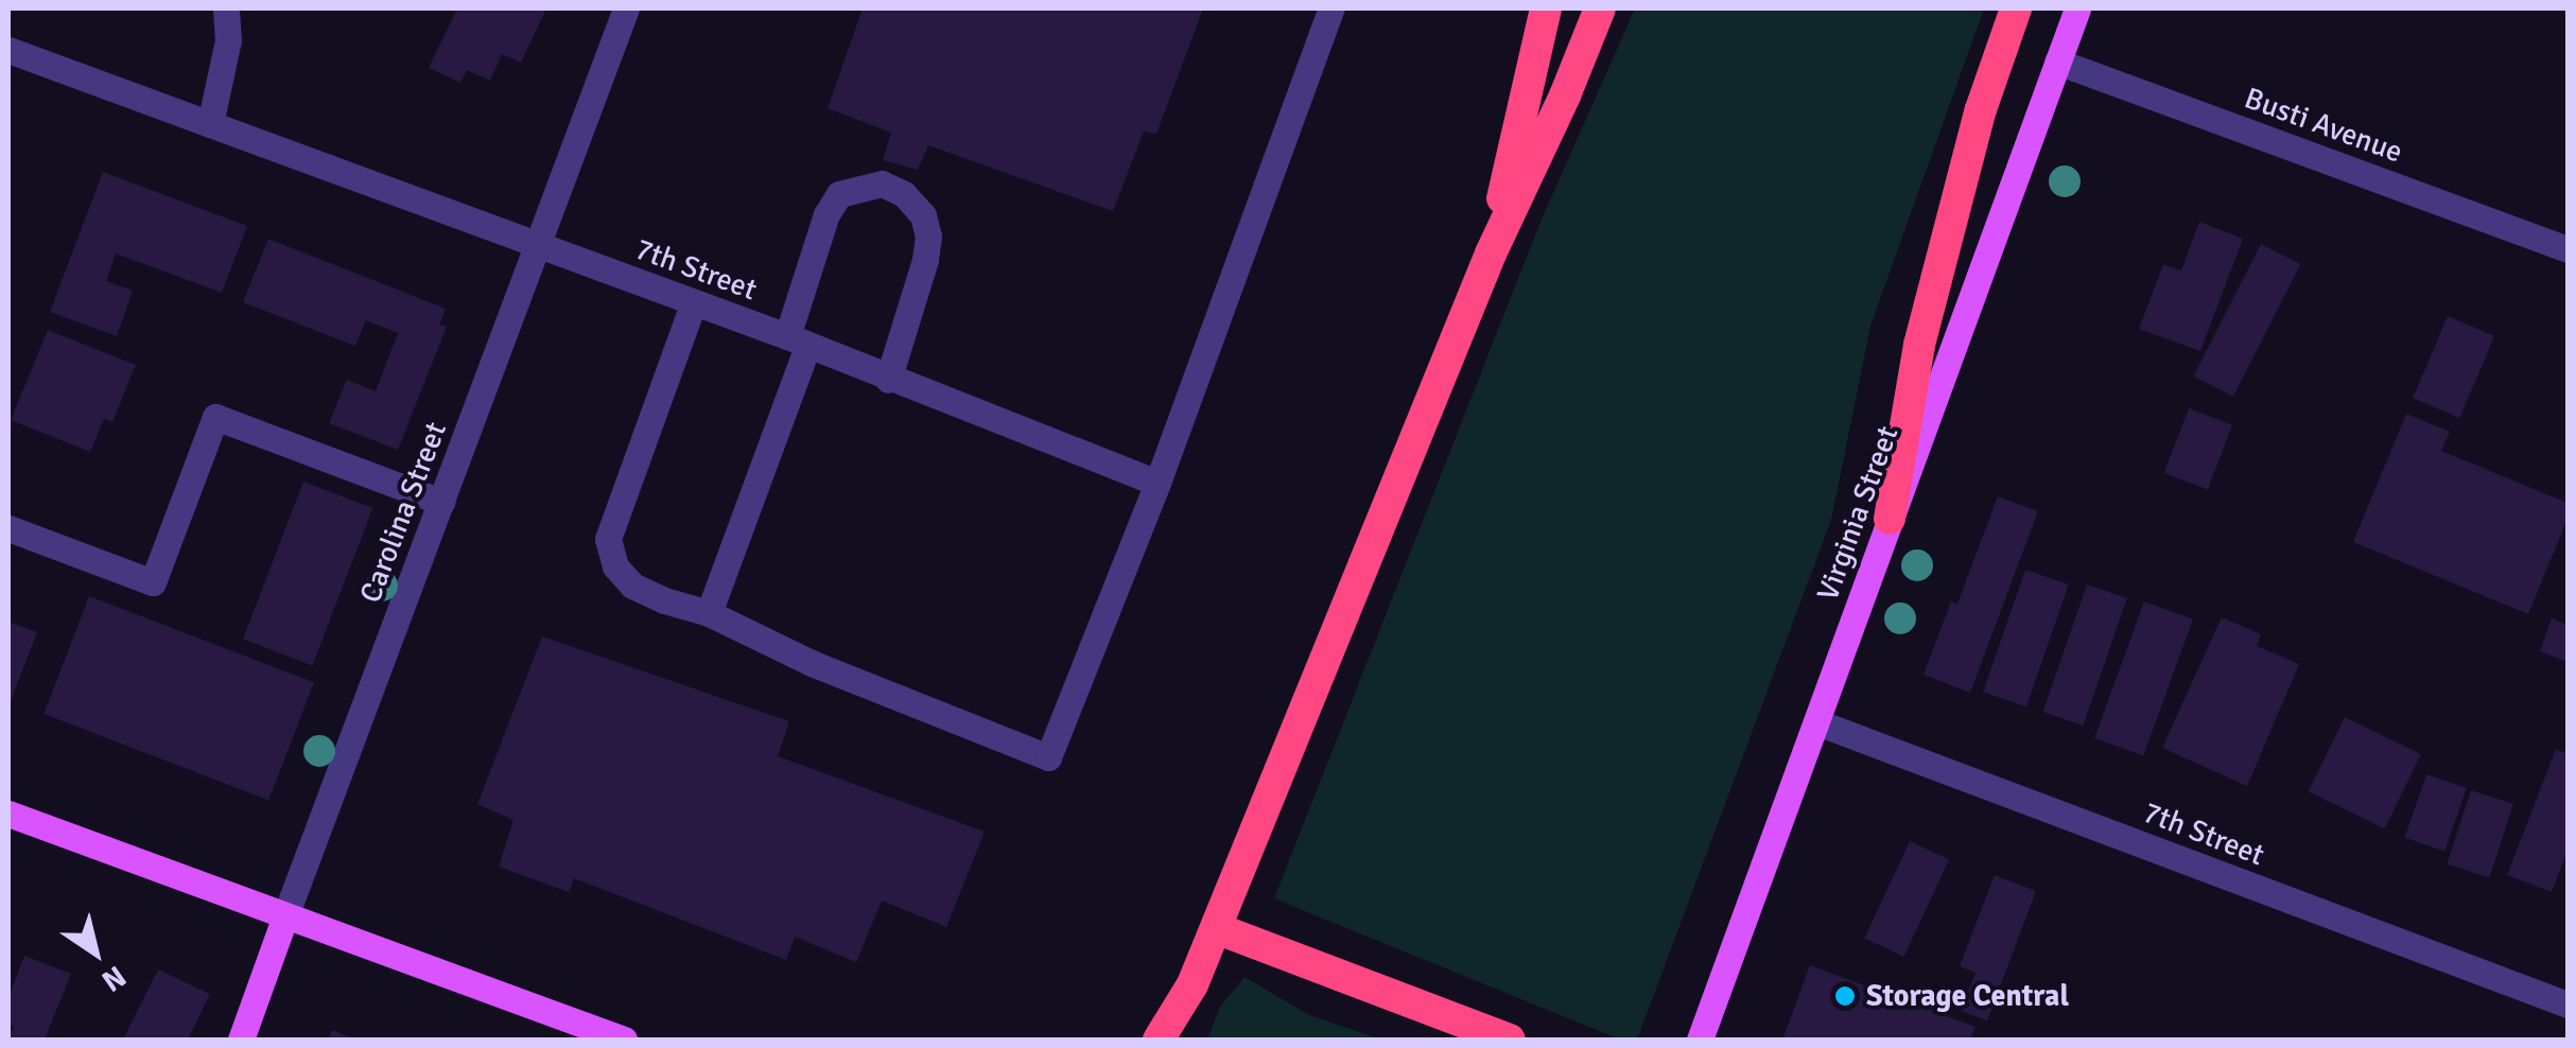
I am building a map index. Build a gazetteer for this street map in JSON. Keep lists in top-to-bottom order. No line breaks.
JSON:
{"streets":{"main road":["Carolina Street","Virginia Street"],"street":["Busti Avenue","7th Street"]},"crossings":[["Busti Avenue","Virginia Street"],["7th Street","Carolina Street"],["7th Street","Virginia Street"]],"places":["Storage Central"],"north":"bottom right"}
